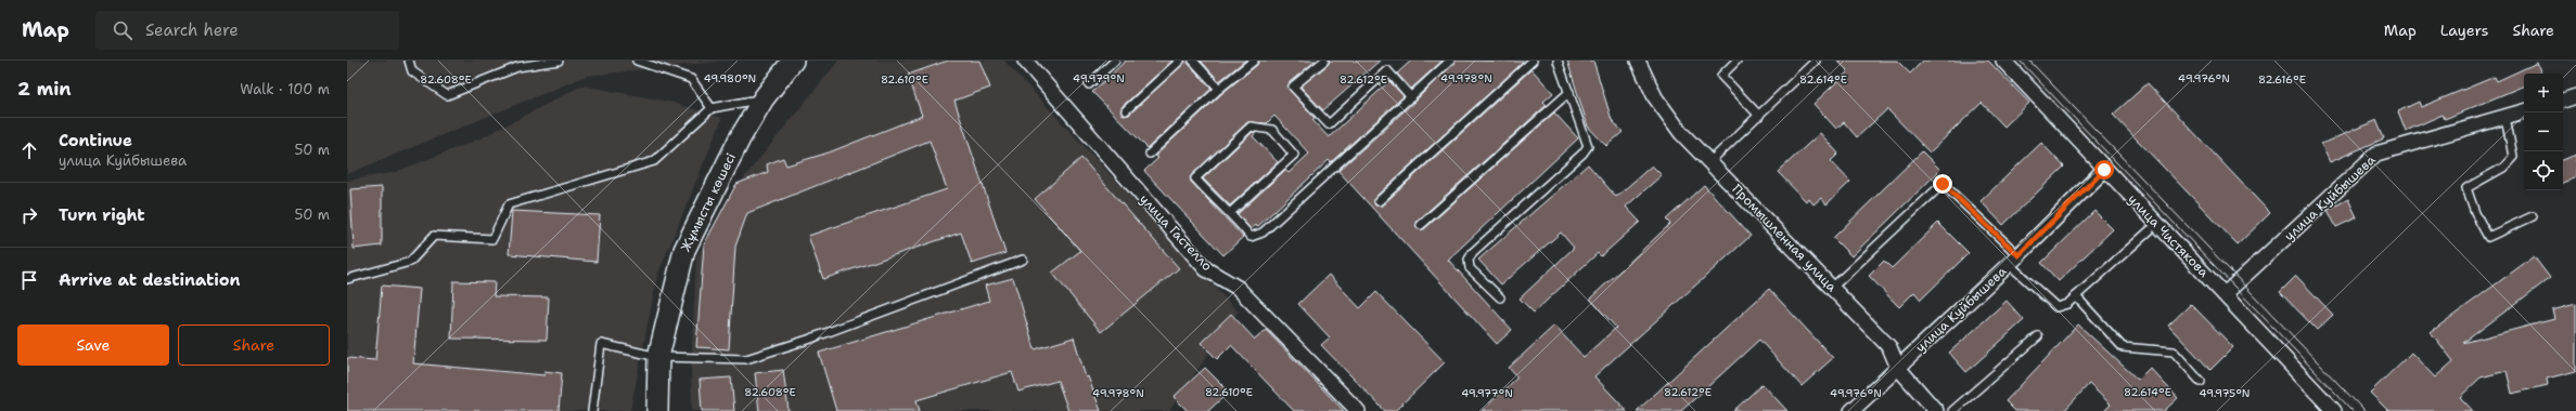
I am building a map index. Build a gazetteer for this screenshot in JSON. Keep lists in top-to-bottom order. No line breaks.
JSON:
{"streets":{"main road":["Жұмысты көшесі"],"street":["улица Куйбышева","улица Гастелло","улица Чистякова","Промышленная улица"]},"crossings":[["улица Куйбышева","улица Чистякова"],["улица Куйбышева","Промышленная улица"]],"page":{"header":"Map","search":"Search here","nav":["Map","Layers","Share"],"heading":["2 min","Walk · 100 m"],"map_buttons":["+","−"],"list":[["Continue","улица Куйбышева","50 m"],["Turn right","50 m"],"Arrive at destination"],"buttons":["Save","Share"]},"coordinates":["49.980°N","49.979°N","49.978°N","49.976°N","82.612°E","82.608°E","82.610°E","82.616°E","82.614°E","49.977°N","49.975°N"]}
